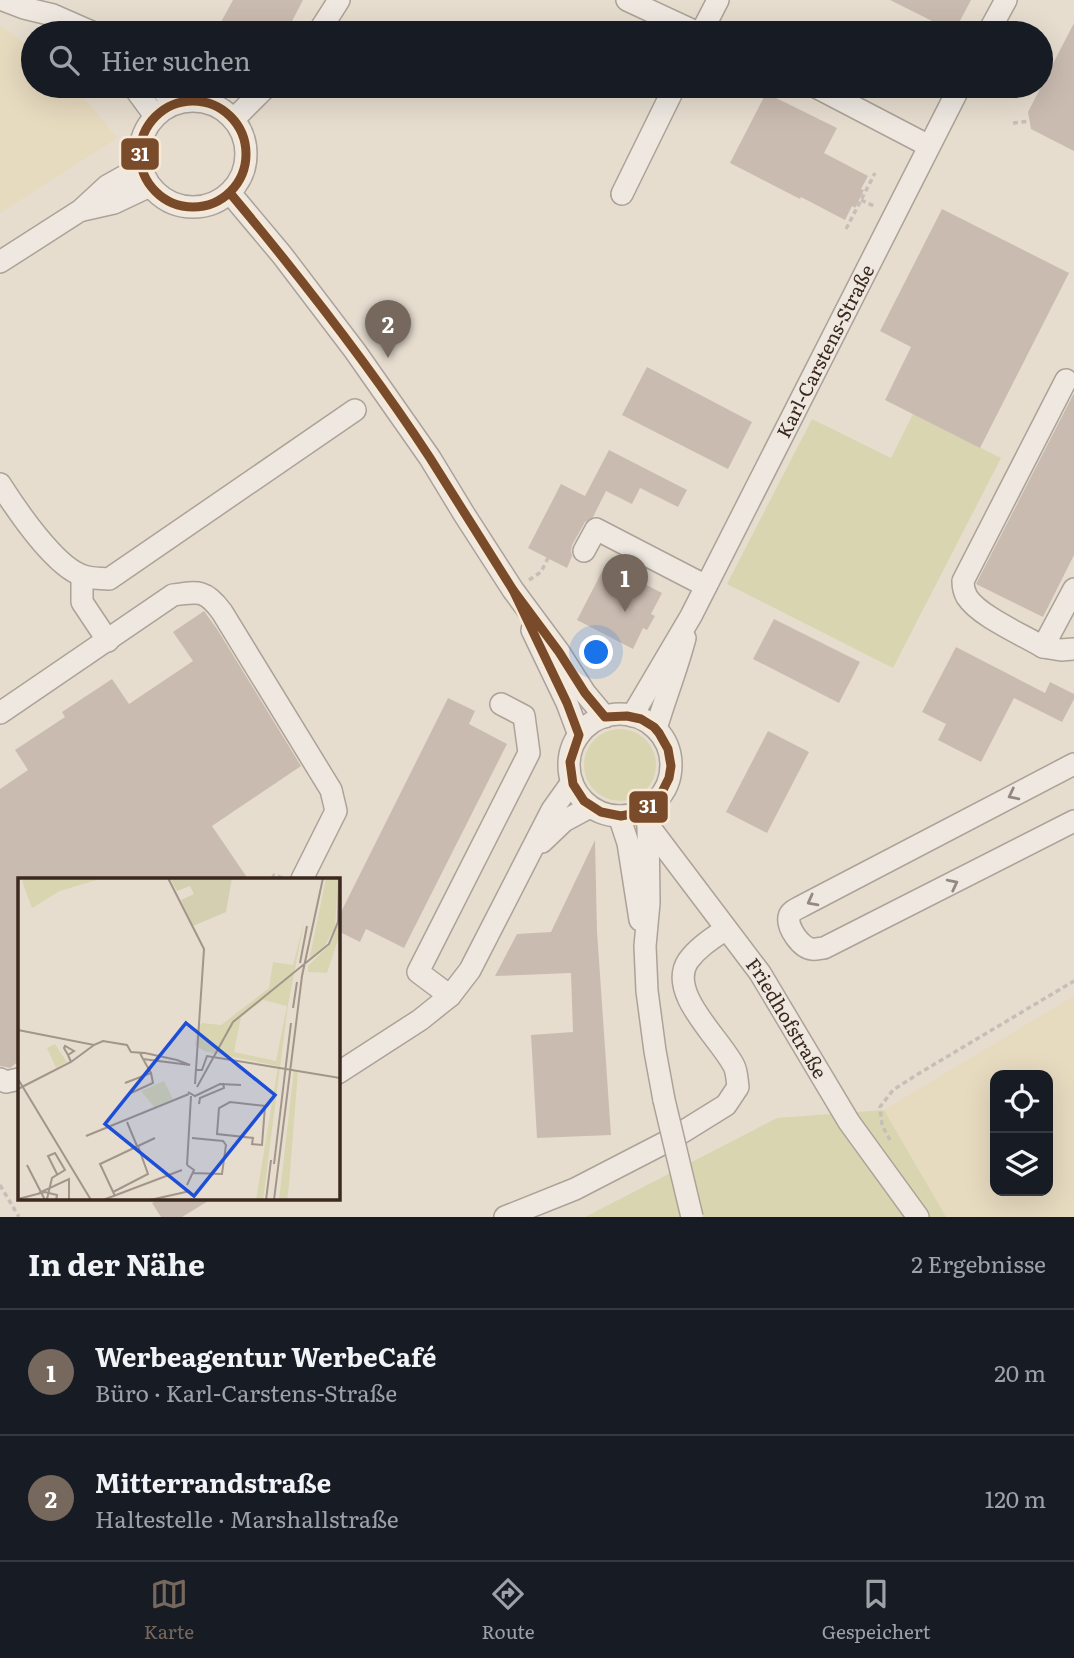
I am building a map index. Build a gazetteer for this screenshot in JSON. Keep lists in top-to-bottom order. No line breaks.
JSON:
{"streets":{"street":["Karl-Carstens-Straße","Friedhofstraße"]},"crossings":[["Karl-Carstens-Straße","Friedhofstraße"]],"lines":["transit line 31"],"page":{"search":"Hier suchen","pins":["2","1"],"heading":["In der Nähe","2 Ergebnisse"],"list":[{"mark":"1","name":"Werbeagentur WerbeCafé","note":"Büro · Karl-Carstens-Straße","value":"20 m"},{"mark":"2","name":"Mitterrandstraße","note":"Haltestelle · Marshallstraße","value":"120 m"}],"nav":["Karte","Route","Gespeichert"]}}
